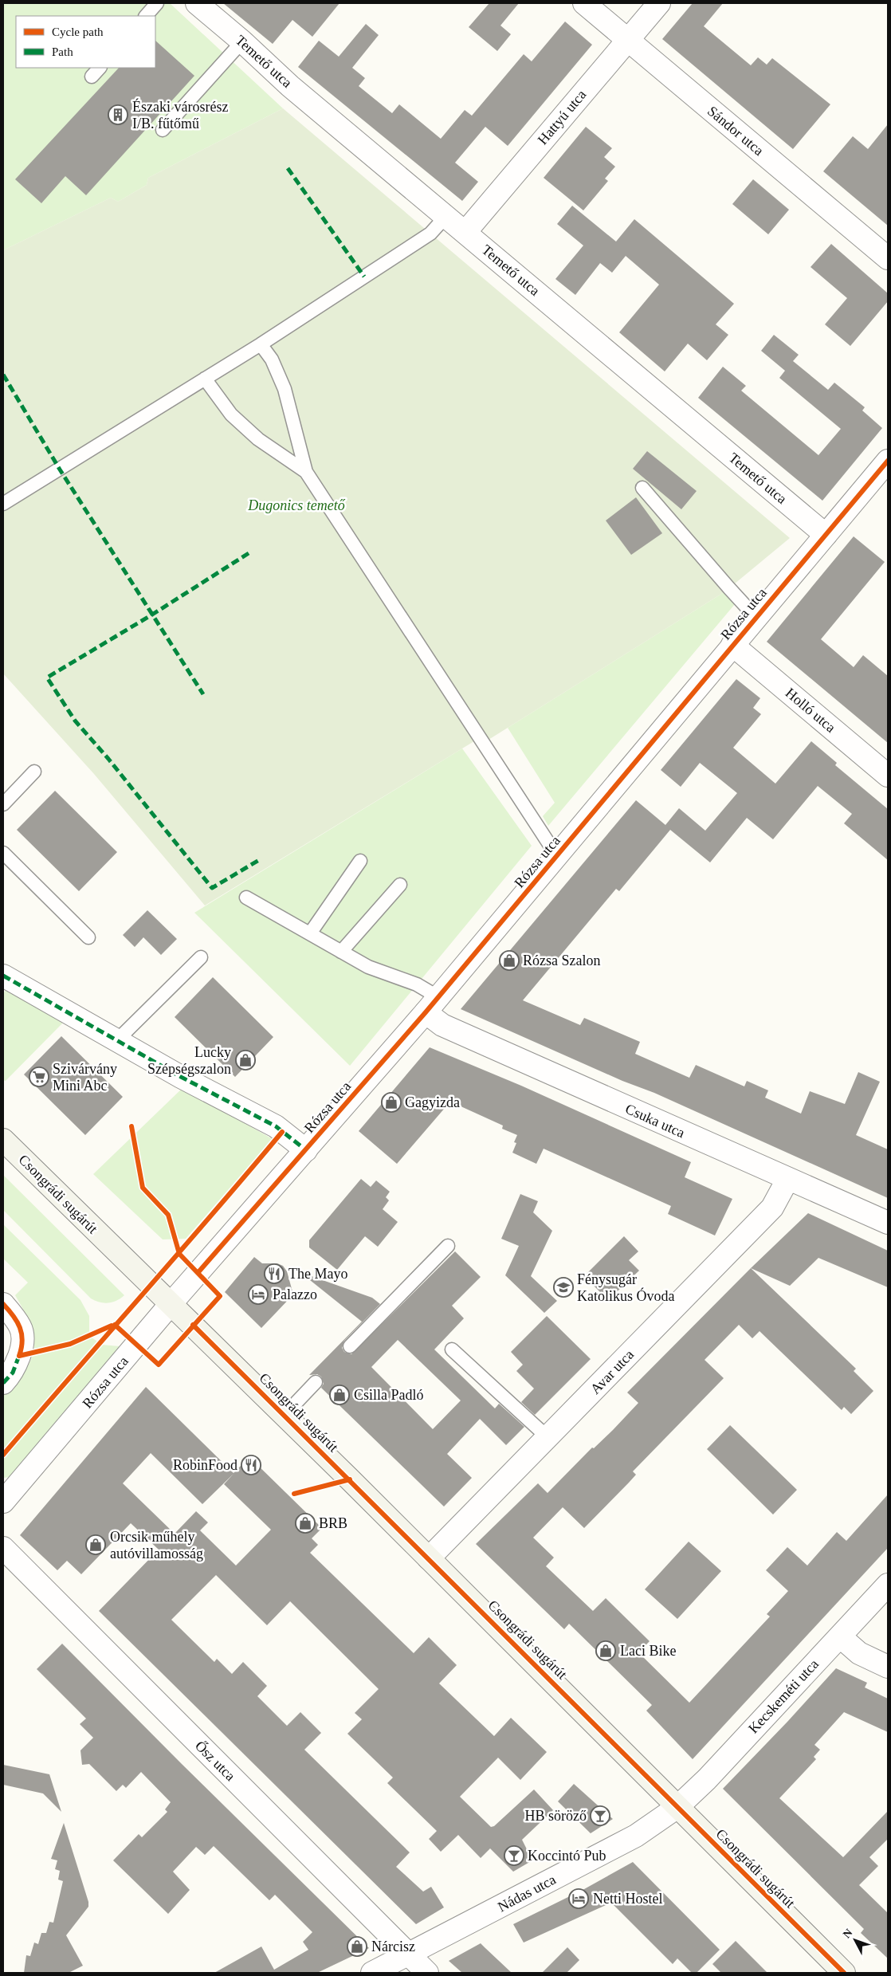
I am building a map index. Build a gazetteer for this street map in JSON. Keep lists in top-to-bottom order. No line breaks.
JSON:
{"streets":{"main road":["Csongrádi sugárút"],"street":["Temető utca","Hattyú utca","Sándor utca","Rózsa utca","Holló utca","Csuka utca","Avar utca","Kecskeméti utca","Ősz utca","Nádas utca"]},"crossings":[["Temető utca","Hattyú utca"],["Temető utca","Rózsa utca"],["Hattyú utca","Sándor utca"],["Rózsa utca","Holló utca"],["Rózsa utca","Csuka utca"],["Rózsa utca","Csongrádi sugárút"],["Csuka utca","Avar utca"],["Csongrádi sugárút","Avar utca"],["Csongrádi sugárút","Kecskeméti utca"],["Csongrádi sugárút","Nádas utca"],["Kecskeméti utca","Nádas utca"],["Ősz utca","Nádas utca"]],"parks":["Dugonics temető"],"places":{"building":["Északi városrész I/B. fűtőmű"],"shop":["Rózsa Szalon","Lucky Szépségszalon","Gagyizda","Csilla Padló","BRB","Orcsik műhely autóvillamosság","Laci Bike","Nárcisz"],"supermarket":["Szivárvány Mini Abc"],"restaurant":["The Mayo","RobinFood"],"school or university":["Fénysugár Katolikus Óvoda"],"hotel":["Palazzo","Netti Hostel"],"bar":["HB söröző","Koccintó Pub"]},"legend":["Cycle path","Path"],"north":"top left"}
